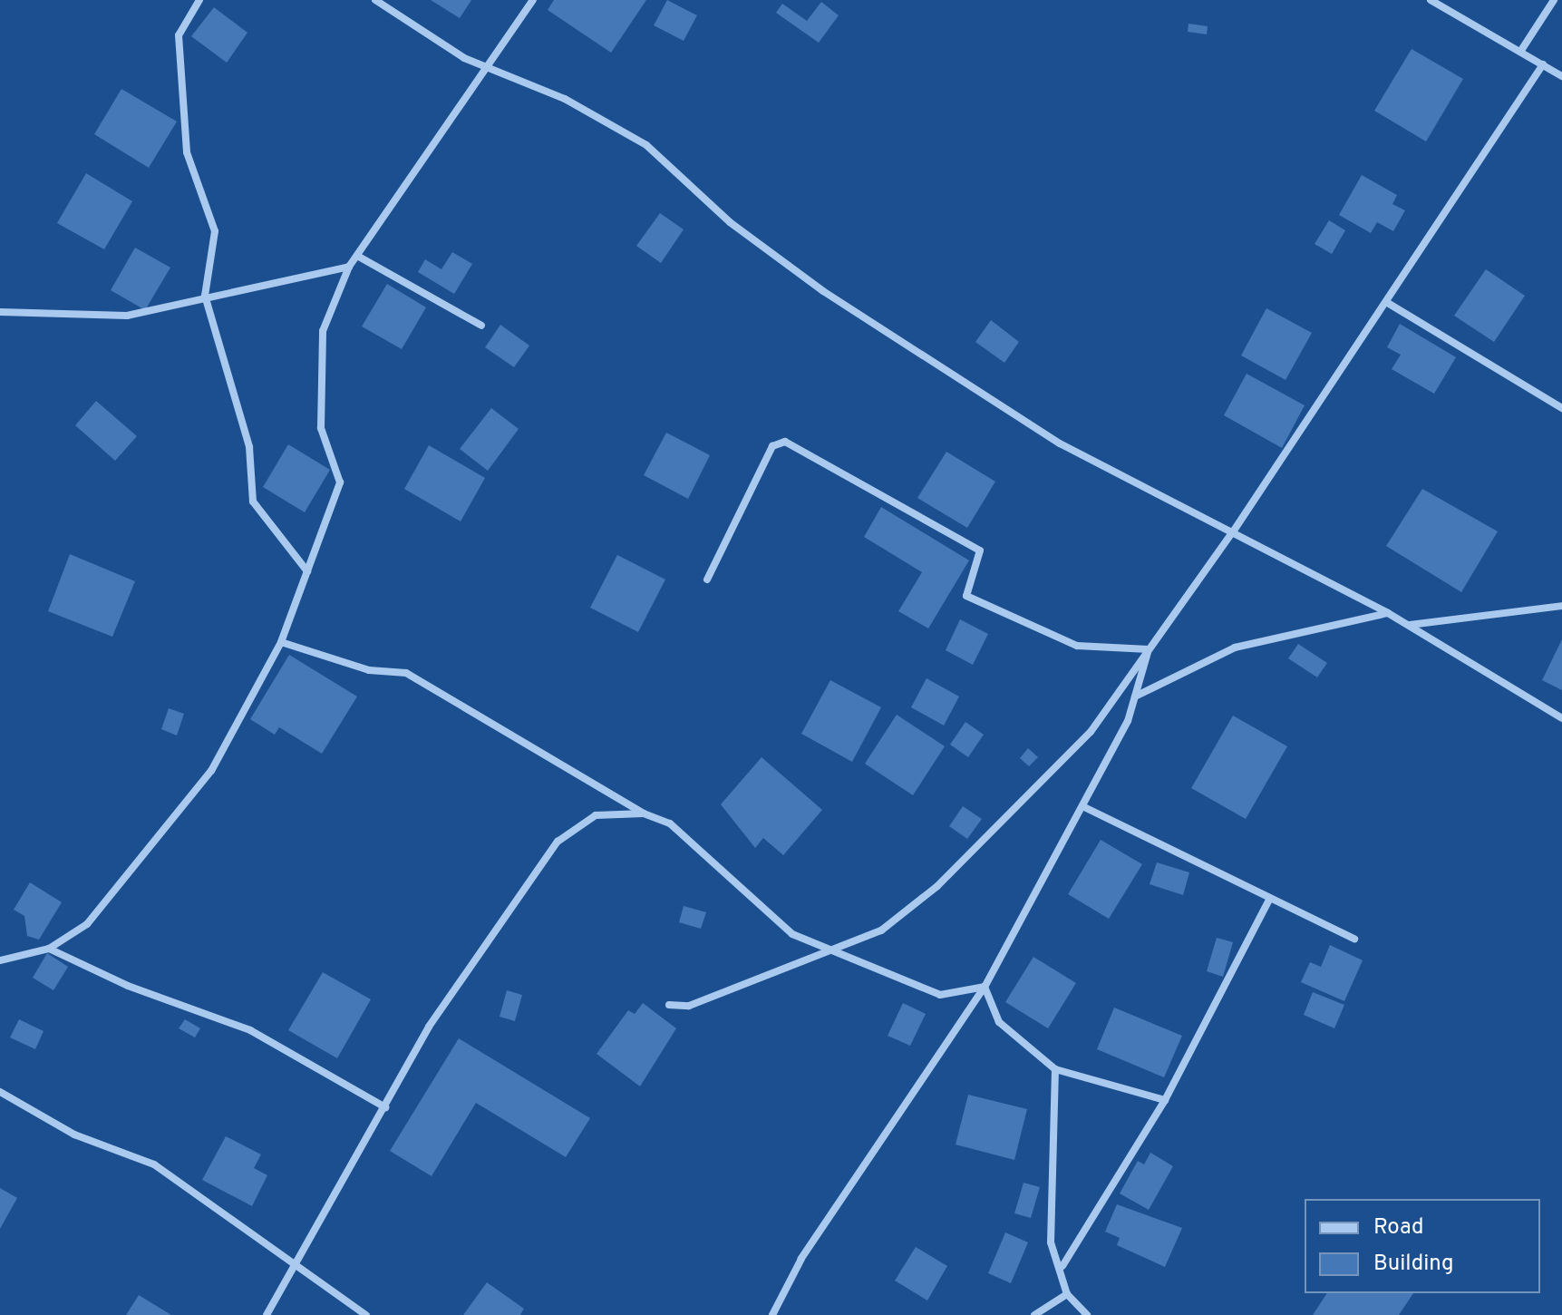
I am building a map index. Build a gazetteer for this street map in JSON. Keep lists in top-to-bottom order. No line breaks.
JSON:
{"legend":["Road","Building"]}
